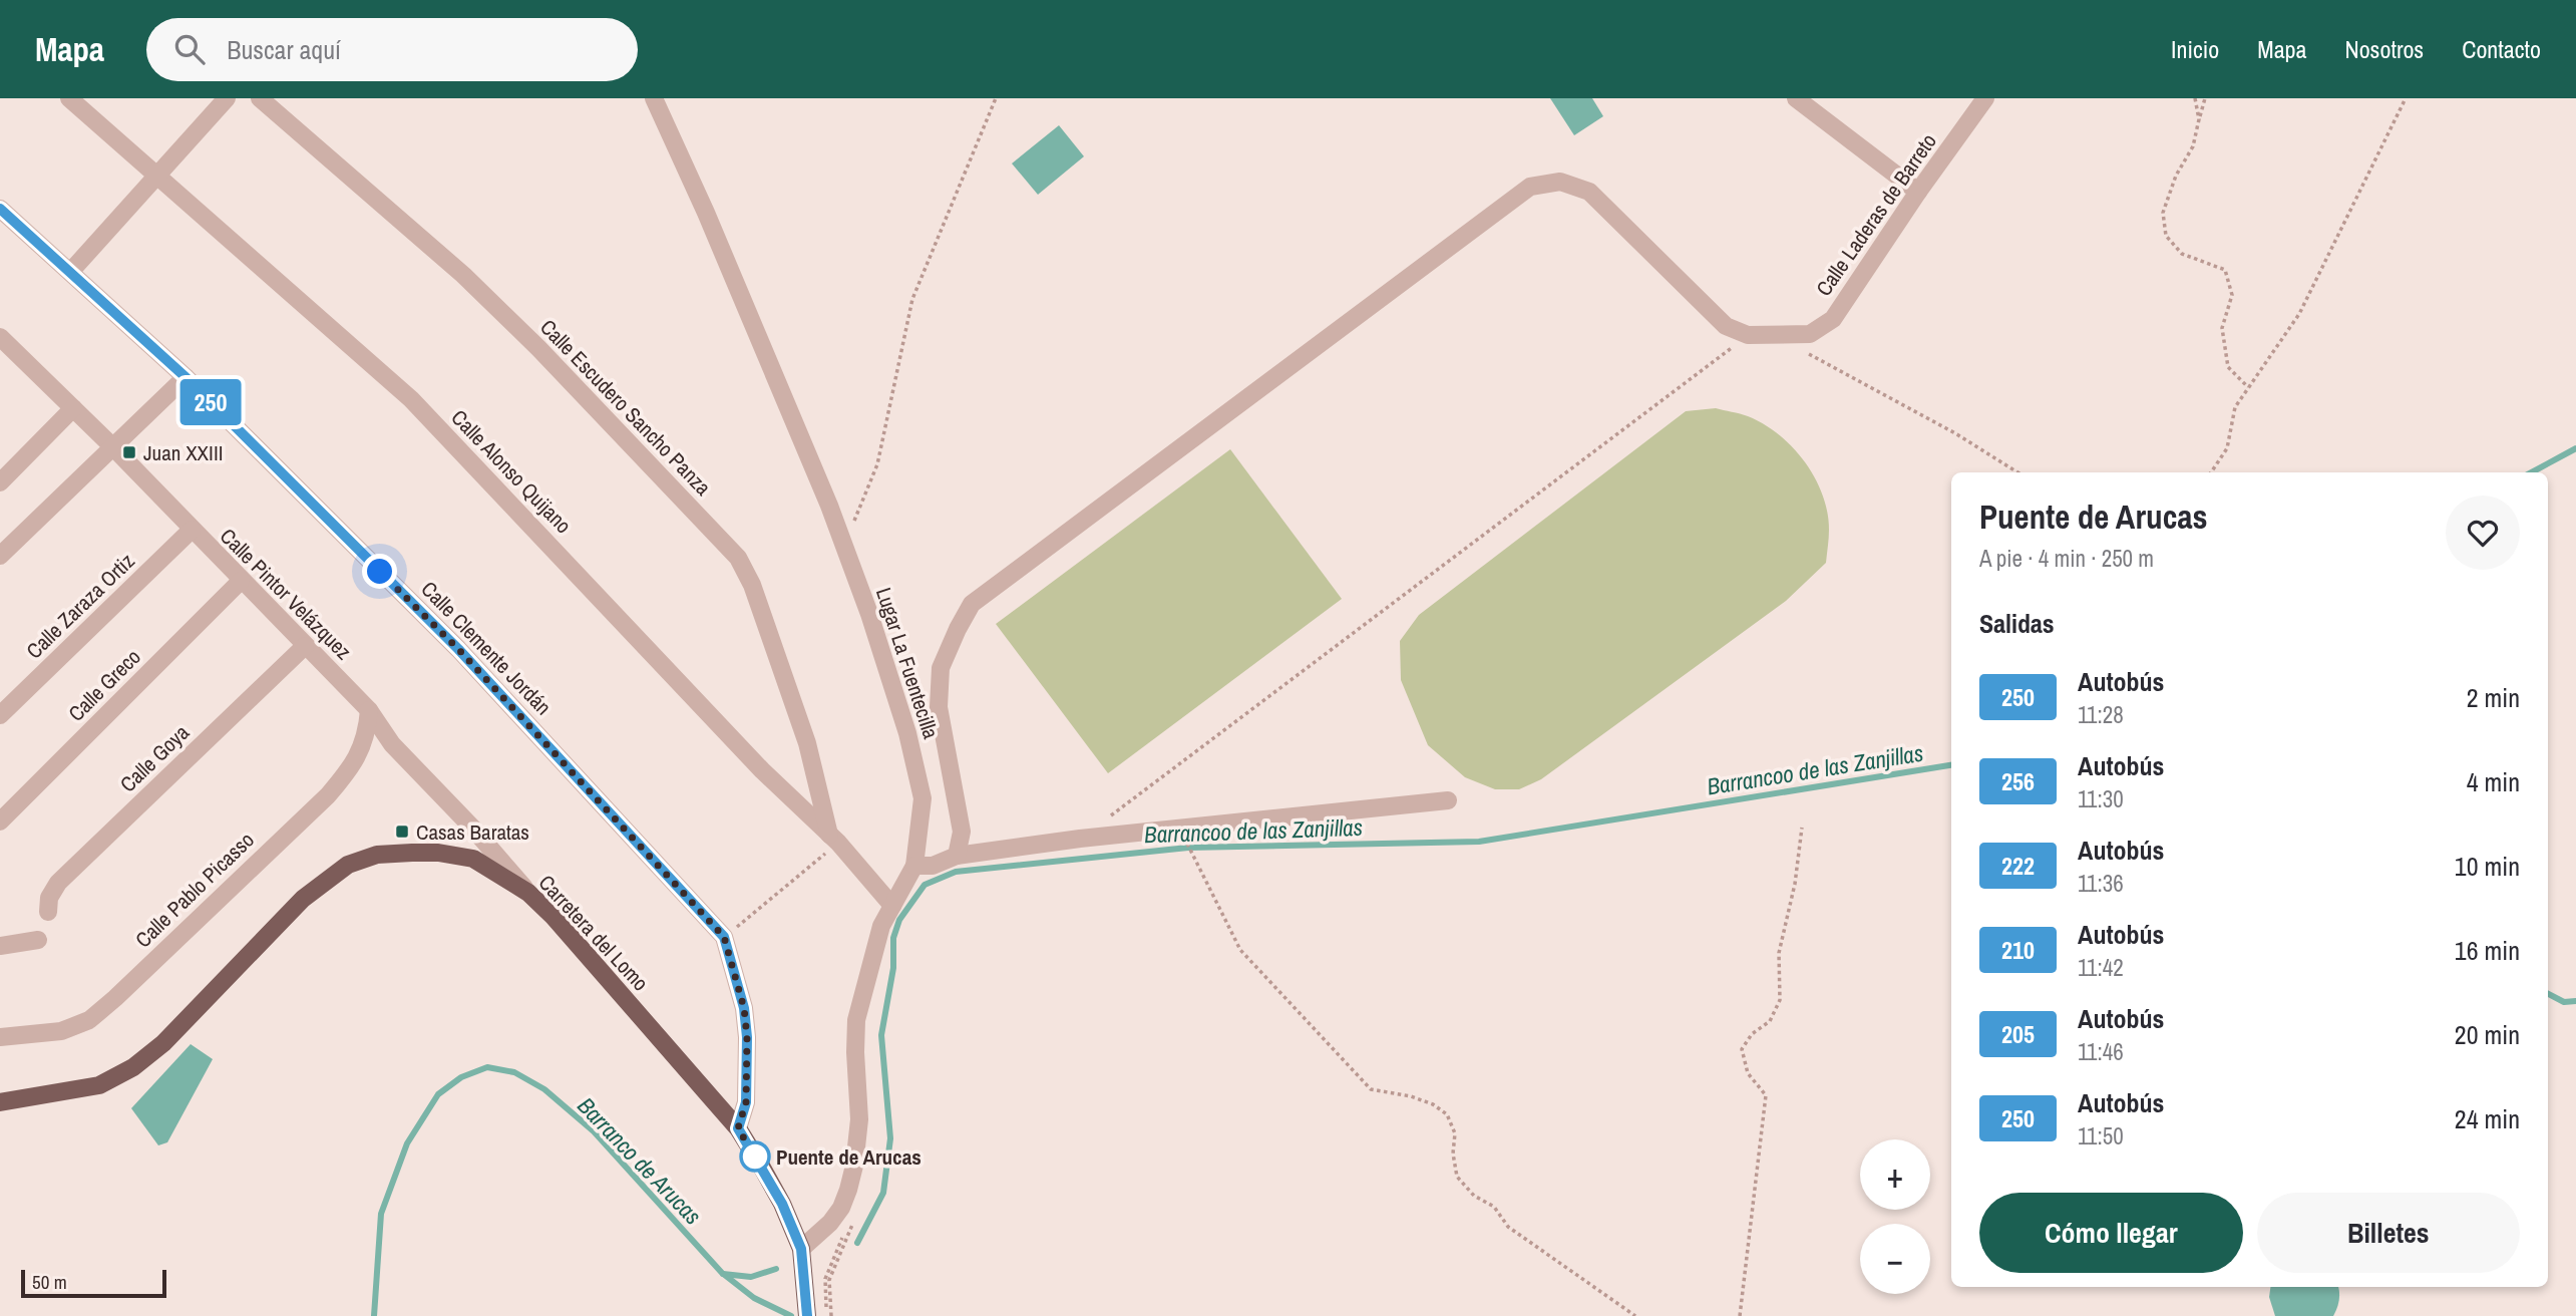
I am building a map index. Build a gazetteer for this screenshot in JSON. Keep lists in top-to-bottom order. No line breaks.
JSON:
{"streets":{"main road":["Carretera del Lomo"],"street":["Calle Laderas de Barreto","Calle Escudero Sancho Panza","Calle Alonso Quijano","Calle Pintor Velázquez","Calle Zaraza Ortiz","Calle Clemente Jordán","Lugar La Fuentecilla","Calle Greco","Calle Goya","Calle Pablo Picasso"]},"crossings":[["Calle Escudero Sancho Panza","Calle Alonso Quijano"],["Calle Alonso Quijano","Lugar La Fuentecilla"],["Calle Pintor Velázquez","Calle Zaraza Ortiz"],["Calle Pintor Velázquez","Calle Greco"],["Calle Pintor Velázquez","Calle Goya"],["Calle Pintor Velázquez","Calle Pablo Picasso"],["Calle Pintor Velázquez","Carretera del Lomo"],["Calle Clemente Jordán","Carretera del Lomo"],["Lugar La Fuentecilla","Carretera del Lomo"]],"water":["Barrancoo de las Zanjillas","Barranco de Arucas"],"places":{"transit":["Juan XXIII","Casas Baratas"],"other":["Puente de Arucas"]},"lines":["bus line 250"],"scale_bar":"50 m","page":{"header":"Mapa","search":"Buscar aquí","nav":["Inicio","Mapa","Nosotros","Contacto"],"on_map":"250","heading":[["Puente de Arucas","A pie · 4 min · 250 m"],"Salidas"],"list":[{"mark":"250","name":"Autobús","note":"11:28","value":"2 min"},{"mark":"256","name":"Autobús","note":"11:30","value":"4 min"},{"mark":"222","name":"Autobús","note":"11:36","value":"10 min"},{"mark":"210","name":"Autobús","note":"11:42","value":"16 min"},{"mark":"205","name":"Autobús","note":"11:46","value":"20 min"},{"mark":"250","name":"Autobús","note":"11:50","value":"24 min"}],"map_buttons":["+","−"],"buttons":["Cómo llegar","Billetes"],"scale":"50 m"}}
